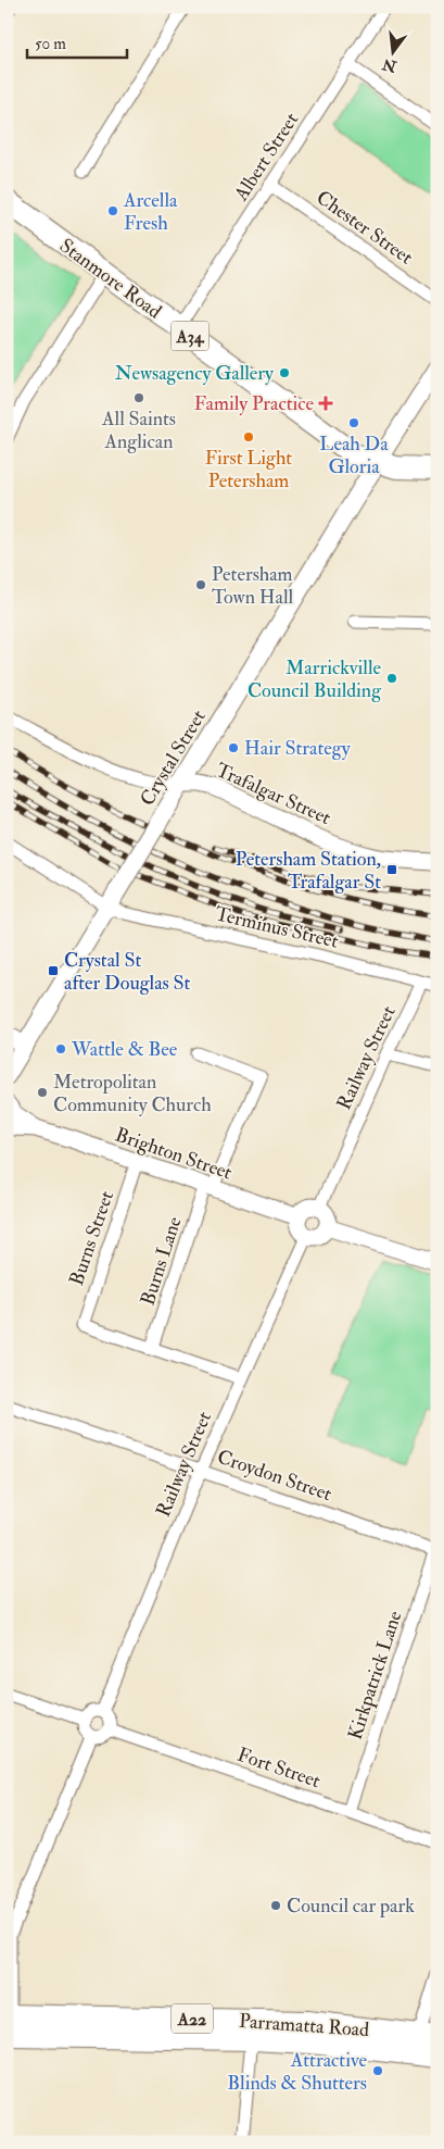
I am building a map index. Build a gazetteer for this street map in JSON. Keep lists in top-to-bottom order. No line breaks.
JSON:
{"streets":{"highway":["Stanmore Road","A34","A22","Parramatta Road"],"main road":["Crystal Street"],"street":["Albert Street","Chester Street","Trafalgar Street","Terminus Street","Railway Street","Brighton Street","Burns Street","Burns Lane","Croydon Street","Kirkpatrick Lane","Fort Street"]},"crossings":[["Albert Street","Chester Street"],["Albert Street","Stanmore Road"],["Stanmore Road","A34"],["Stanmore Road","Crystal Street"],["A34","Crystal Street"],["Crystal Street","Trafalgar Street"],["Crystal Street","Terminus Street"],["Terminus Street","Railway Street"],["Railway Street","Brighton Street"],["Railway Street","Croydon Street"],["Railway Street","Fort Street"],["Brighton Street","Burns Street"],["Brighton Street","Burns Lane"],["Burns Street","Burns Lane"],["Croydon Street","Kirkpatrick Lane"],["Kirkpatrick Lane","Fort Street"]],"places":{"other":["Arcella Fresh","Newsagency Gallery","All Saints Anglican","Leah Da Gloria","First Light Petersham","Petersham Town Hall","Marrickville Council Building","Hair Strategy","Wattle & Bee","Metropolitan Community Church","Council car park","Attractive Blinds & Shutters"],"health":["Family Practice"],"transit":["Petersham Station, Trafalgar St","Crystal St after Douglas St"]},"scale_bar":"50 m","north":"bottom"}
